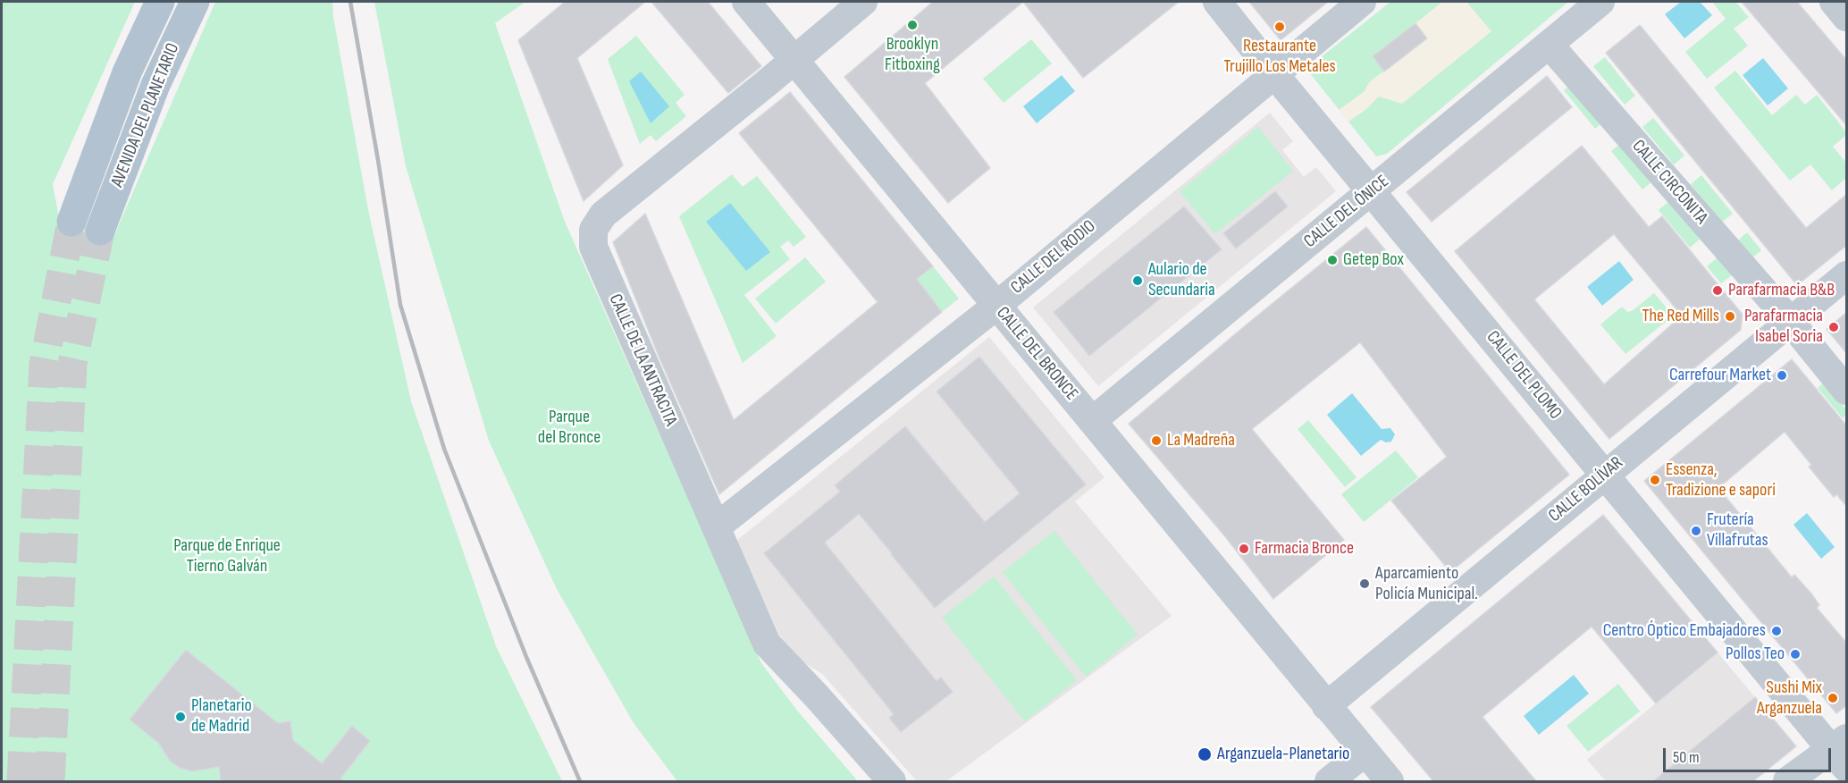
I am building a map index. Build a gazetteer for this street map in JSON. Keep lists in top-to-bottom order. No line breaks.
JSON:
{"streets":{"main road":["AVENIDA DEL PLANETARIO"],"street":["CALLE CIRCONITA","CALLE DEL ÓNICE","CALLE DEL RODIO","CALLE DEL BRONCE","CALLE DE LA ANTRACITA","CALLE DEL PLOMO","CALLE BOLÍVAR"]},"crossings":[["CALLE DEL ÓNICE","CALLE DEL BRONCE"],["CALLE DEL ÓNICE","CALLE DEL PLOMO"],["CALLE DEL RODIO","CALLE DEL BRONCE"],["CALLE DEL RODIO","CALLE DE LA ANTRACITA"],["CALLE DEL RODIO","CALLE DEL PLOMO"],["CALLE DEL BRONCE","CALLE DE LA ANTRACITA"],["CALLE DEL BRONCE","CALLE BOLÍVAR"],["CALLE DEL PLOMO","CALLE BOLÍVAR"]],"parks":["Parque del Bronce","Parque de Enrique Tierno Galván"],"places":["Brooklyn Fitboxing","Restaurante Trujillo Los Metales","Getep Box","Aulario de Secundaria","Parafarmacia B&B","The Red Mills","Parafarmacia Isabel Soria","Carrefour Market","La Madreña","Essenza, Tradizione e sapori","Frutería Villafrutas","Farmacia Bronce","Aparcamiento Policía Municipal.","Centro Óptico Embajadores","Pollos Teo","Sushi Mix Arganzuela","Planetario de Madrid","Arganzuela-Planetario"],"scale_bar":"50 m"}
